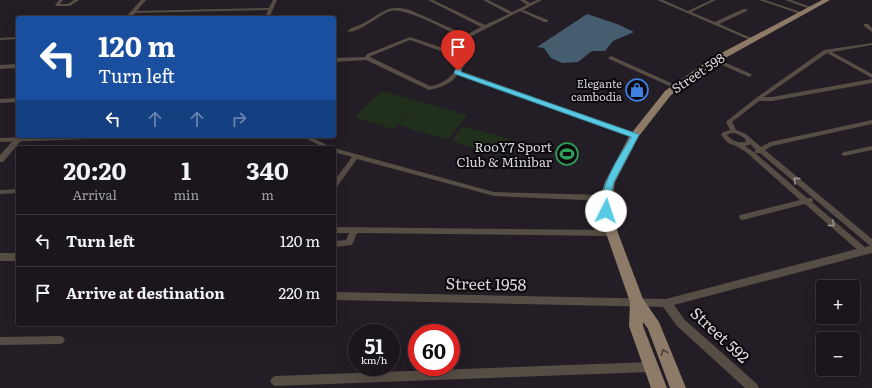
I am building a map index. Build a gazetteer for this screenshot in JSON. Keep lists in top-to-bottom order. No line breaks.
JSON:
{"streets":{"main road":["Street 598"],"street":["Street 1958","Street 592"]},"crossings":[["Street 598","Street 1958"],["Street 1958","Street 592"]],"places":{"shop":["Elegante cambodia"],"sports":["RooY7 Sport Club & Minibar"]},"page":{"turn":["120 m","Turn left"],"eta":["20:20","Arrival","1","min","340","m"],"list":[{"name":"Turn left","value":"120 m"},{"name":"Arrive at destination","value":"220 m"}],"map_buttons":["+","−"],"speed":"51 km/h","limit":"60"}}
